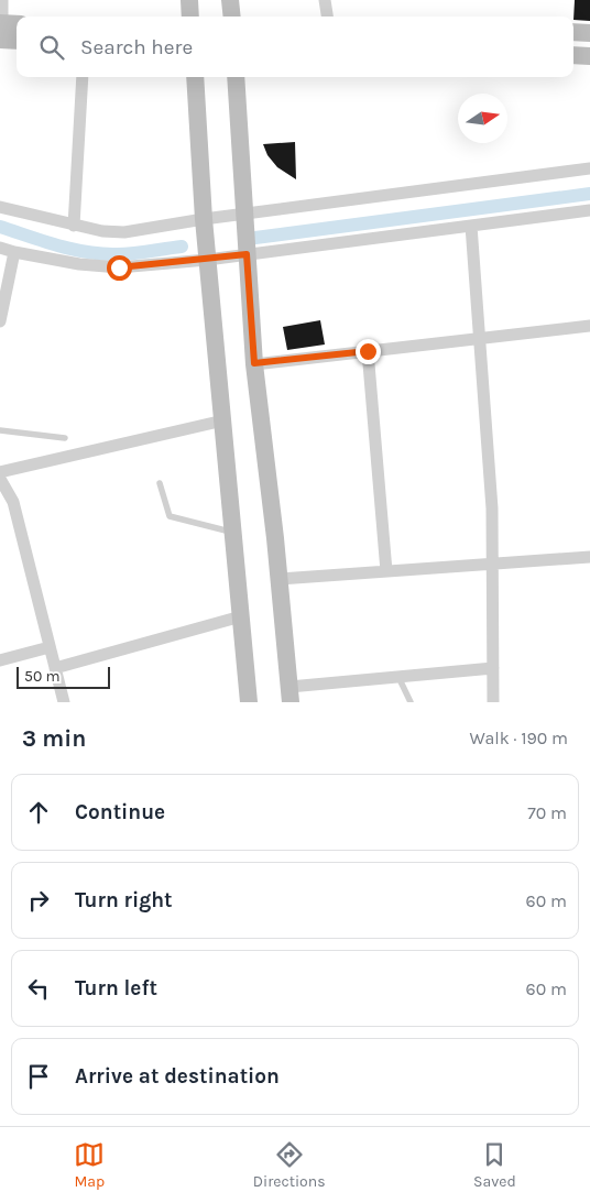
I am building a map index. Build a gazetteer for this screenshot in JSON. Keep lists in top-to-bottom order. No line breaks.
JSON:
{"scale_bar":"50 m","north":"right","page":{"search":"Search here","scale":"50 m","heading":["3 min","Walk · 190 m"],"list":[["Continue","70 m"],["Turn right","60 m"],["Turn left","60 m"],"Arrive at destination"],"nav":["Map","Directions","Saved"]}}
